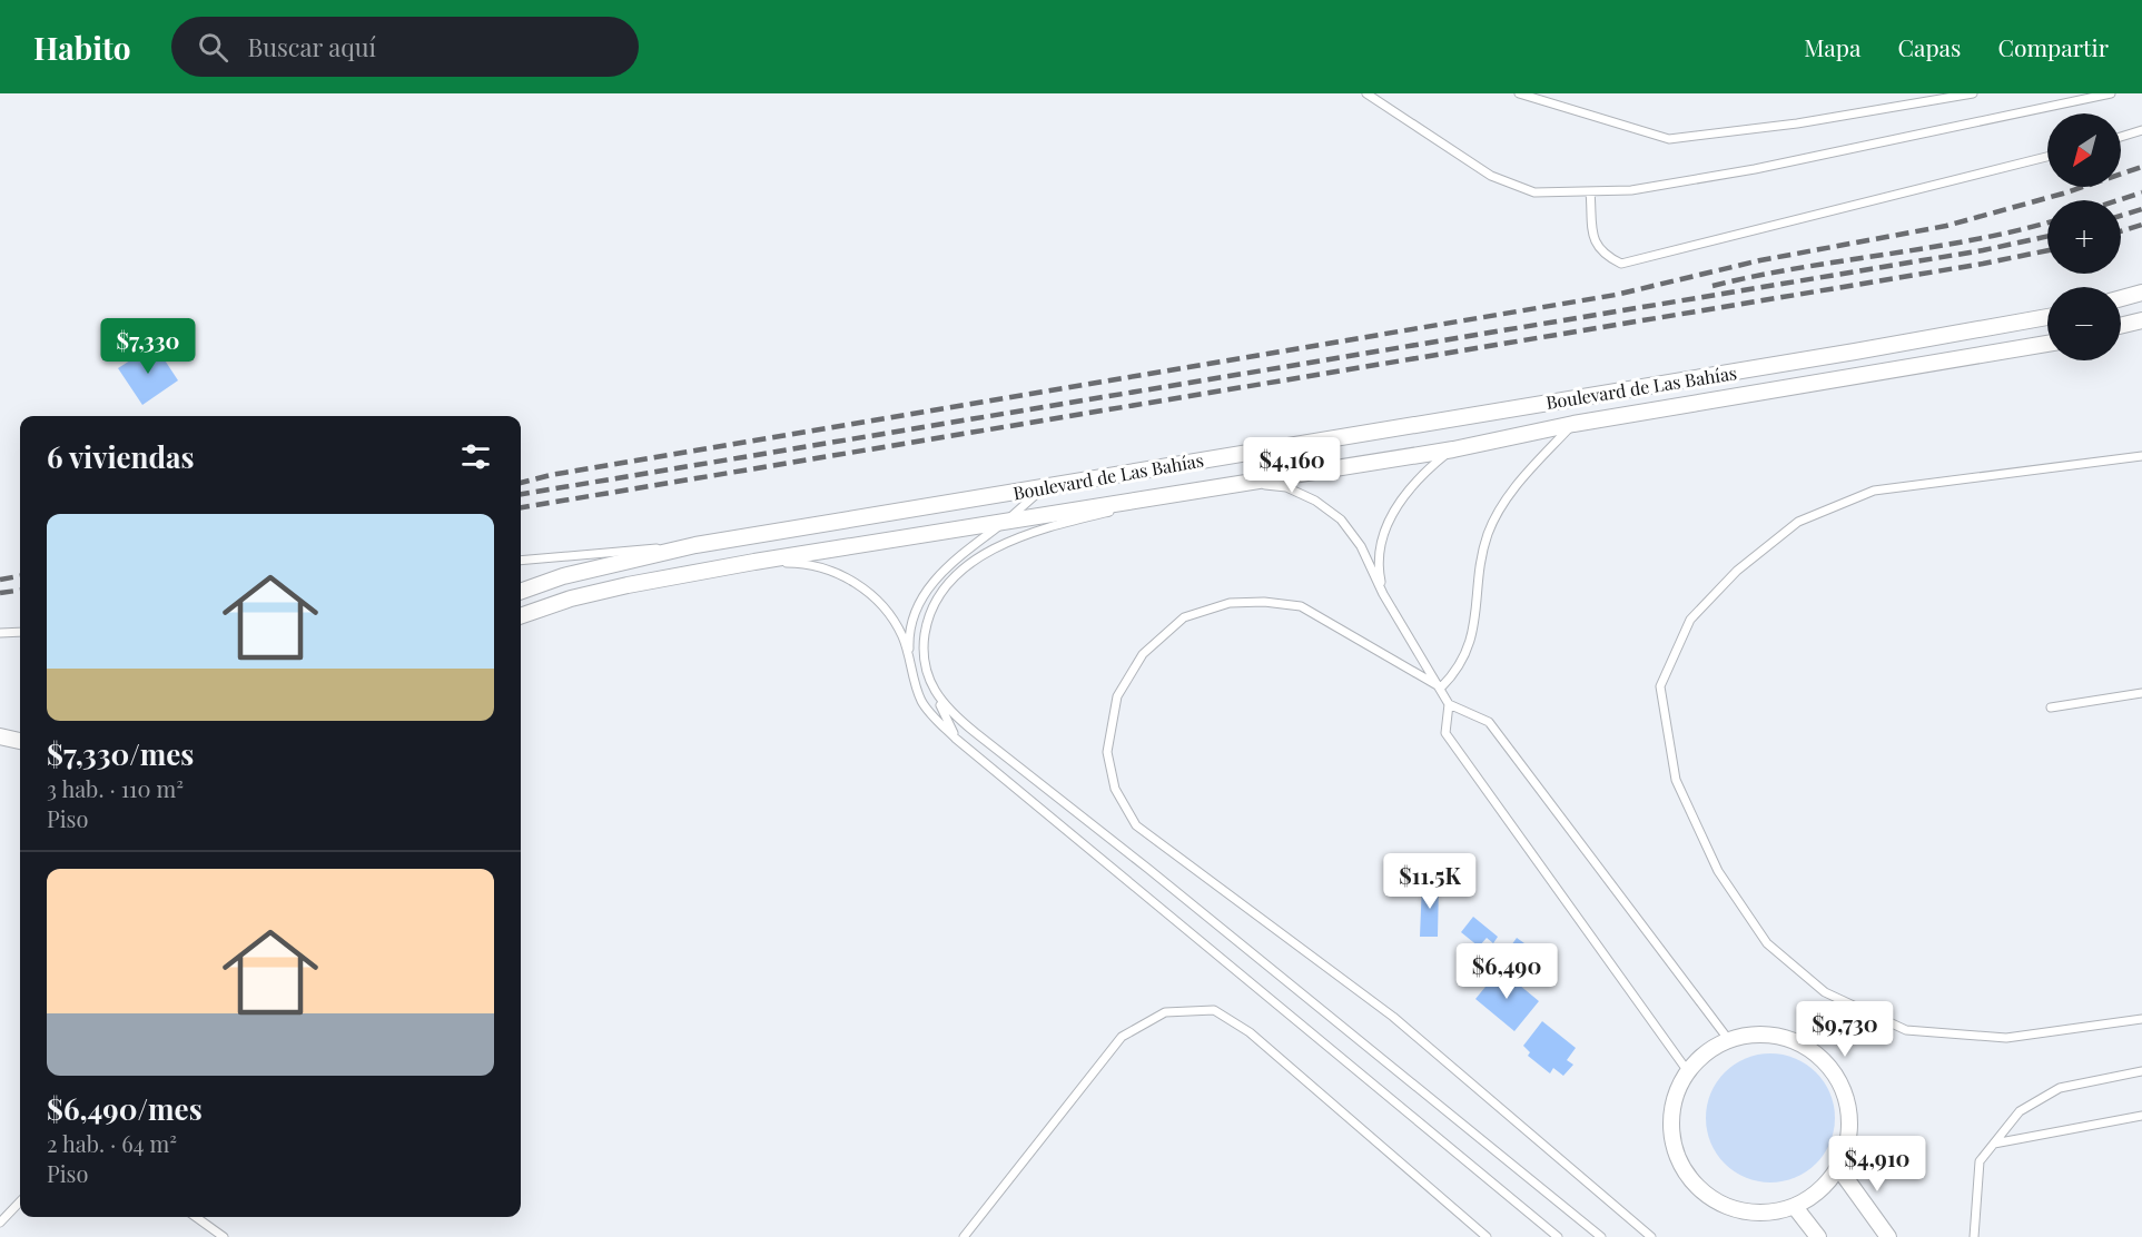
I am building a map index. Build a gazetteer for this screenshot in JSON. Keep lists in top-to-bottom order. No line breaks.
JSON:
{"streets":{"street":["Boulevard de Las Bahías"]},"north":"bottom left","page":{"header":"Habito","search":"Buscar aquí","nav":["Mapa","Capas","Compartir"],"map_buttons":["+","−"],"price":["$7,330","$4,160","$11.5K","$6,490","$9,730","$4,910"],"heading":"6 viviendas","list":[{"name":"$7,330/mes","note":"3 hab. · 110 m² · Piso"},{"name":"$6,490/mes","note":"2 hab. · 64 m² · Piso"}]}}
